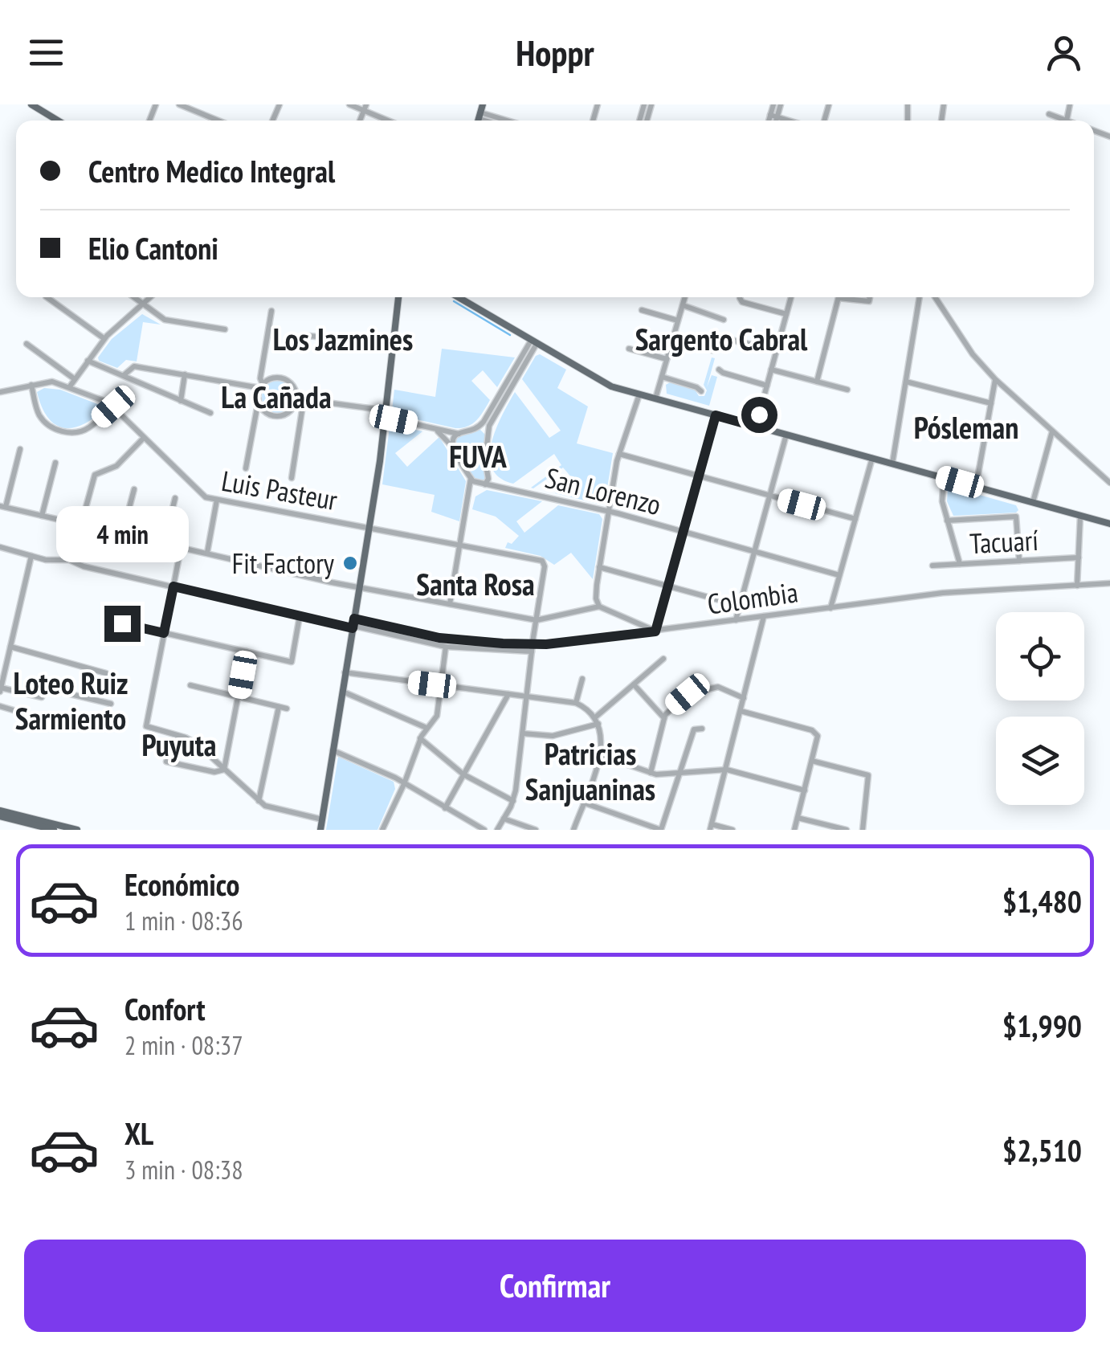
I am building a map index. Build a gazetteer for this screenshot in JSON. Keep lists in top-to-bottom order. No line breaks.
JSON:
{"streets":{"street":["Luis Pasteur","San Lorenzo","Tacuarí","Colombia"]},"districts":["Los Jazmines","Sargento Cabral","La Cañada","Pósleman","FUVA","Santa Rosa","Loteo Ruiz Sarmiento","Puyuta","Patricias Sanjuaninas"],"places":["Fit Factory"],"page":{"header":"Hoppr","banner":["Centro Medico Integral","Elio Cantoni"],"bubble":"4 min","list":[{"name":"Económico","note":"1 min · 08:36","value":"$1,480"},{"name":"Confort","note":"2 min · 08:37","value":"$1,990"},{"name":"XL","note":"3 min · 08:38","value":"$2,510"}],"buttons":"Confirmar"}}
